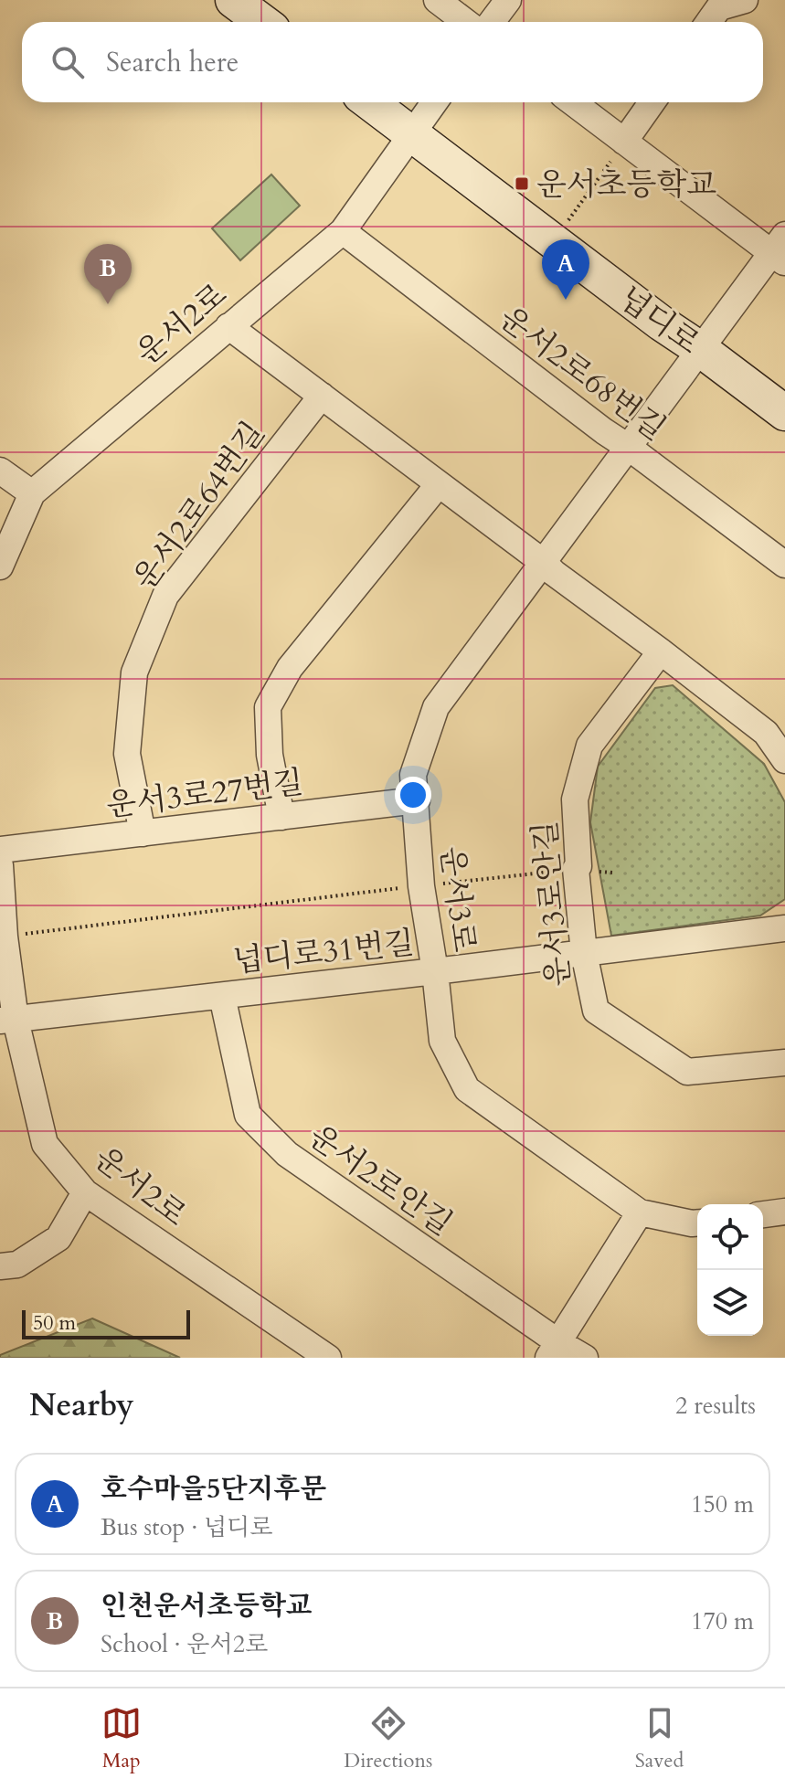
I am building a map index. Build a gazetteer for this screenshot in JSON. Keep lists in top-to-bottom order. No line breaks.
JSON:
{"streets":{"street":["넙디로","운서2로","운서2로68번길","운서2로64번길","운서3로27번길","운서3로","운서3로안길","넙디로31번길","운서2로안길"]},"crossings":[["넙디로","운서2로"],["넙디로","운서3로"],["운서2로","운서2로68번길"],["운서2로","넙디로31번길"],["운서2로68번길","운서3로"],["운서2로64번길","운서3로27번길"],["운서3로27번길","운서3로"],["운서3로","넙디로31번길"],["운서3로안길","넙디로31번길"],["넙디로31번길","운서2로안길"]],"places":{"transit":["운서초등학교"]},"scale_bar":"50 m","page":{"search":"Search here","pins":["A","B"],"scale":"50 m","heading":["Nearby","2 results"],"list":[{"mark":"A","name":"호수마을5단지후문","note":"Bus stop · 넙디로","value":"150 m"},{"mark":"B","name":"인천운서초등학교","note":"School · 운서2로","value":"170 m"}],"nav":["Map","Directions","Saved"]}}
